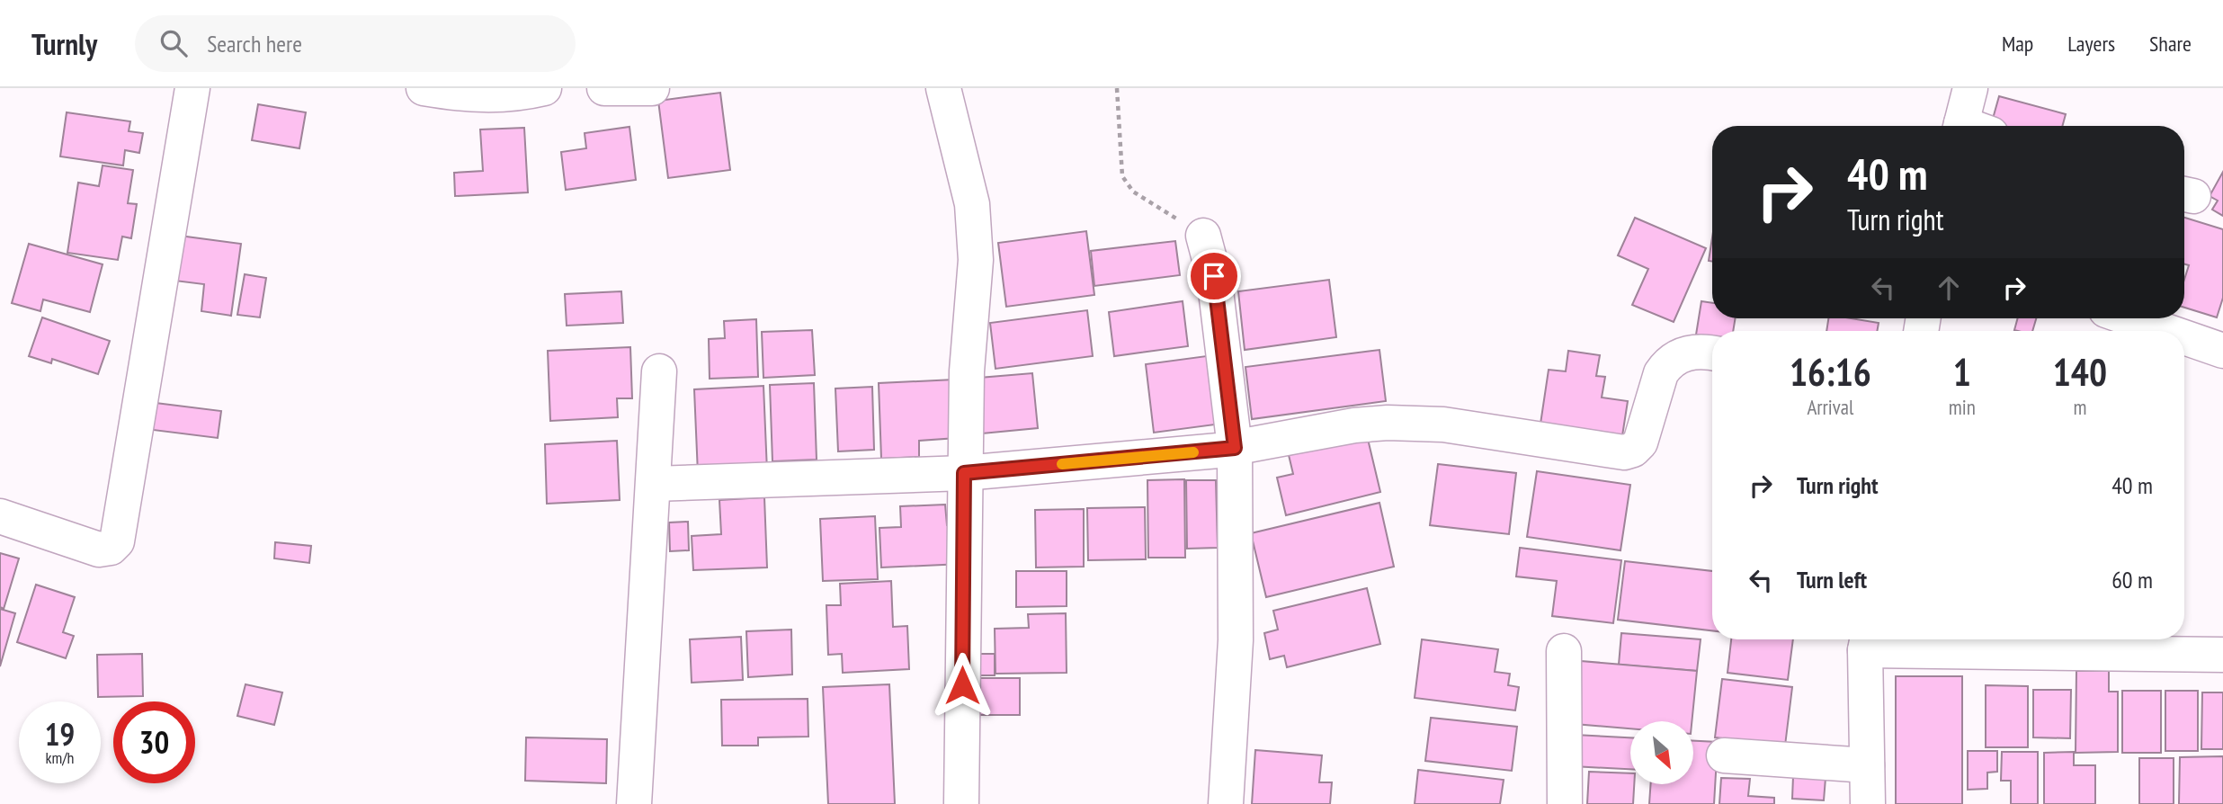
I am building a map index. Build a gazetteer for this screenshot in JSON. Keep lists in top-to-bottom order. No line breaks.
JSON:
{"north":"bottom right","page":{"header":"Turnly","search":"Search here","nav":["Map","Layers","Share"],"turn":["40 m","Turn right"],"eta":["16:16","Arrival","1","min","140","m"],"list":[{"name":"Turn right","value":"40 m"},{"name":"Turn left","value":"60 m"}],"speed":"19 km/h","limit":"30"}}
